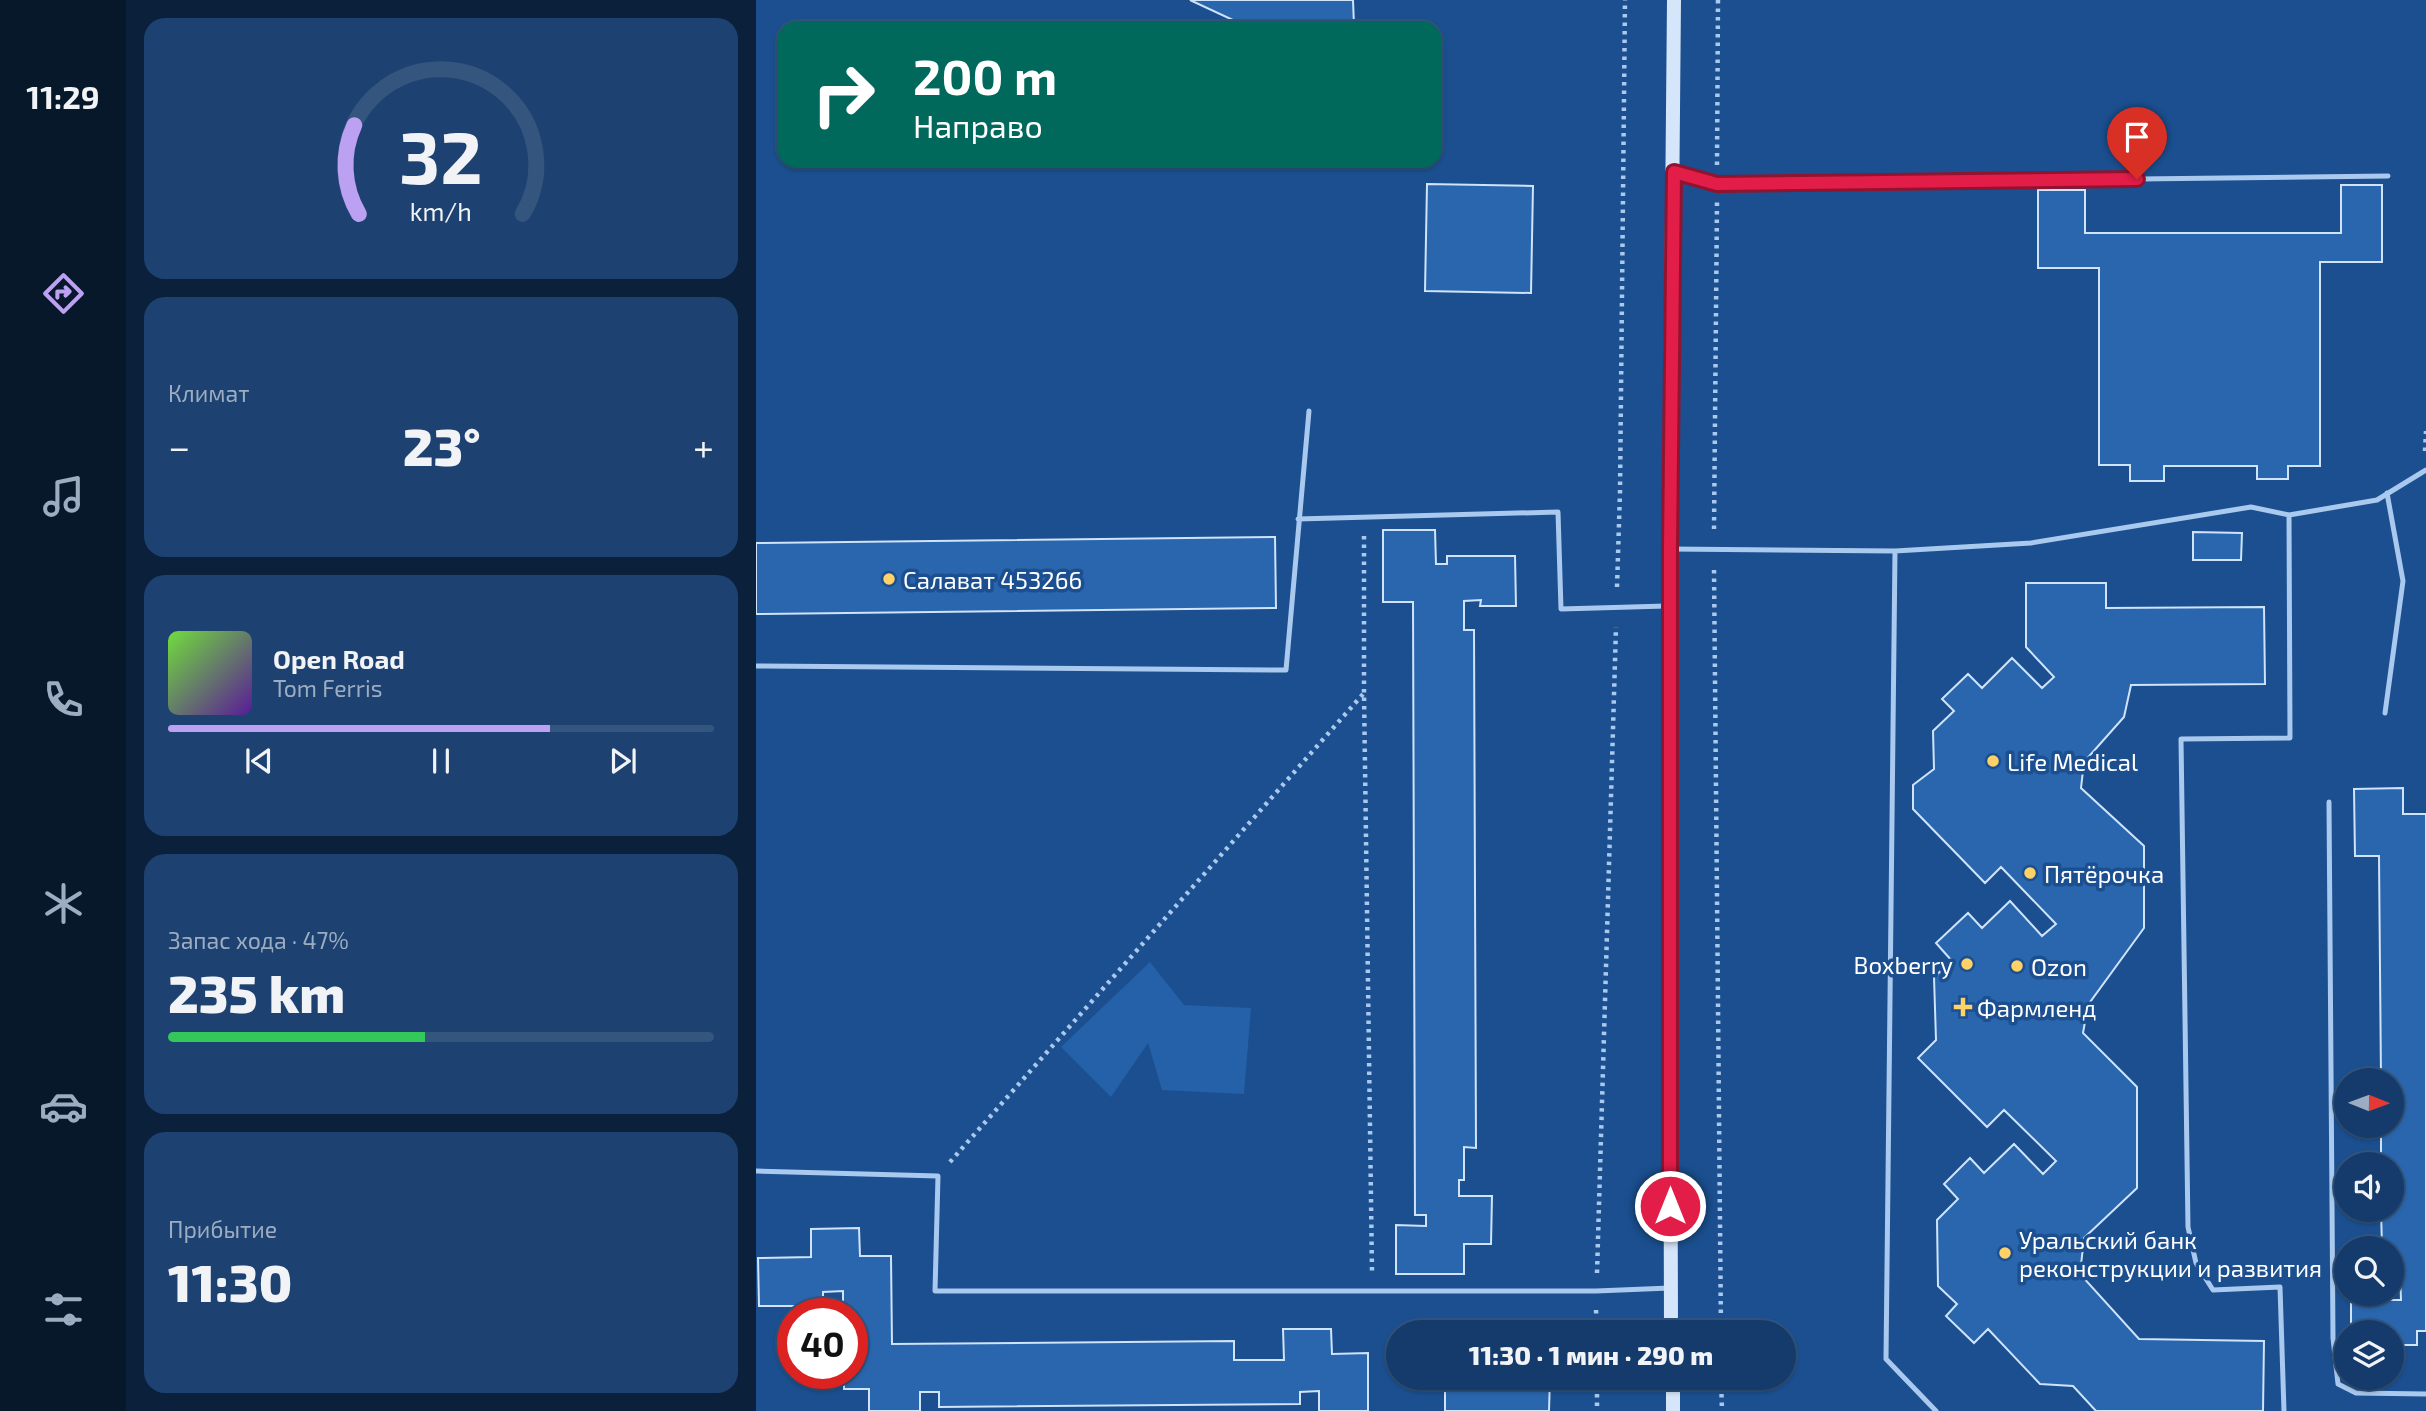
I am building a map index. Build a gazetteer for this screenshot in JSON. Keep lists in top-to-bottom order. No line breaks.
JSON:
{"places":{"other":["Салават 453266","Life Medical","Пятёрочка","Boxberry","Ozon","Уральский банк реконструкции и развития"],"health":["Фармленд"]},"north":"right","page":{"tabs":"11:29","turn":["200 m","Направо"],"tile":["Климат",["Запас хода · 47%","235 km"],["Прибытие","11:30"]],"heat":["−","23°","+"],"song":["Open Road","Tom Ferris"],"limit":"40","trip":"11:30 · 1 мин · 290 m","gauge":["32","km/h"]}}
